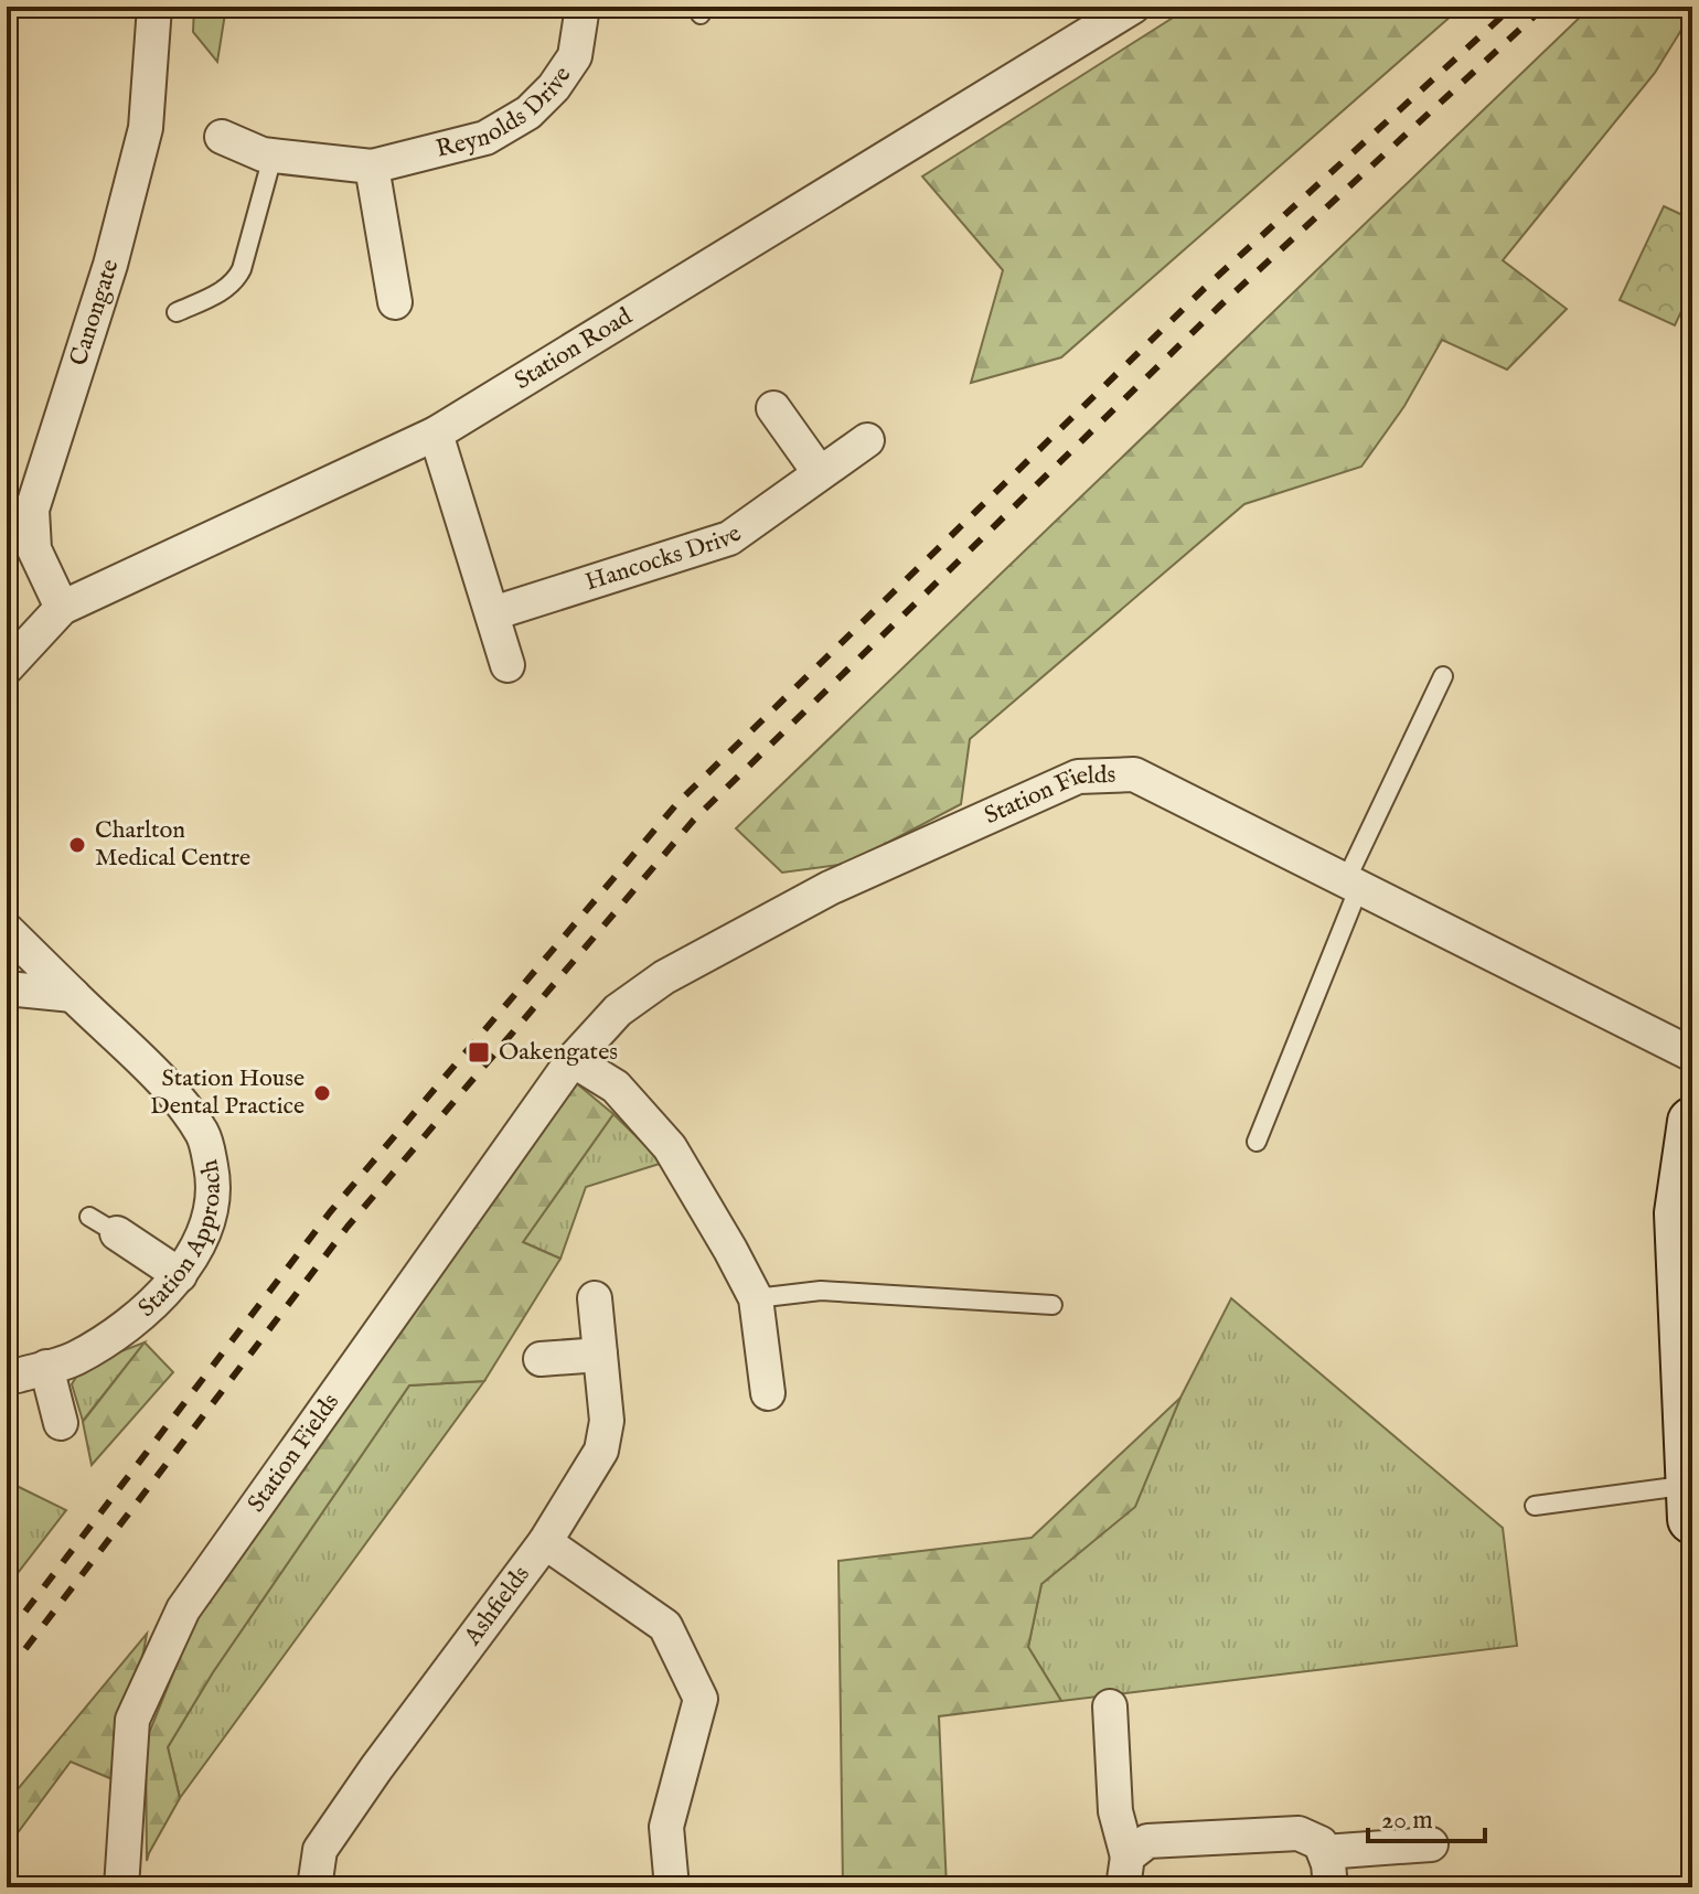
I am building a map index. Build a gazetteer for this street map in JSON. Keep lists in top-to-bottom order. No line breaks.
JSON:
{"streets":{"street":["Reynolds Drive","Canongate","Station Road","Hancocks Drive","Station Fields","Station Approach","Ashfields"]},"crossings":[["Canongate","Station Road"]],"places":{"other":["Charlton Medical Centre","Station House Dental Practice"],"transit":["Oakengates"]},"scale_bar":"20 m"}
